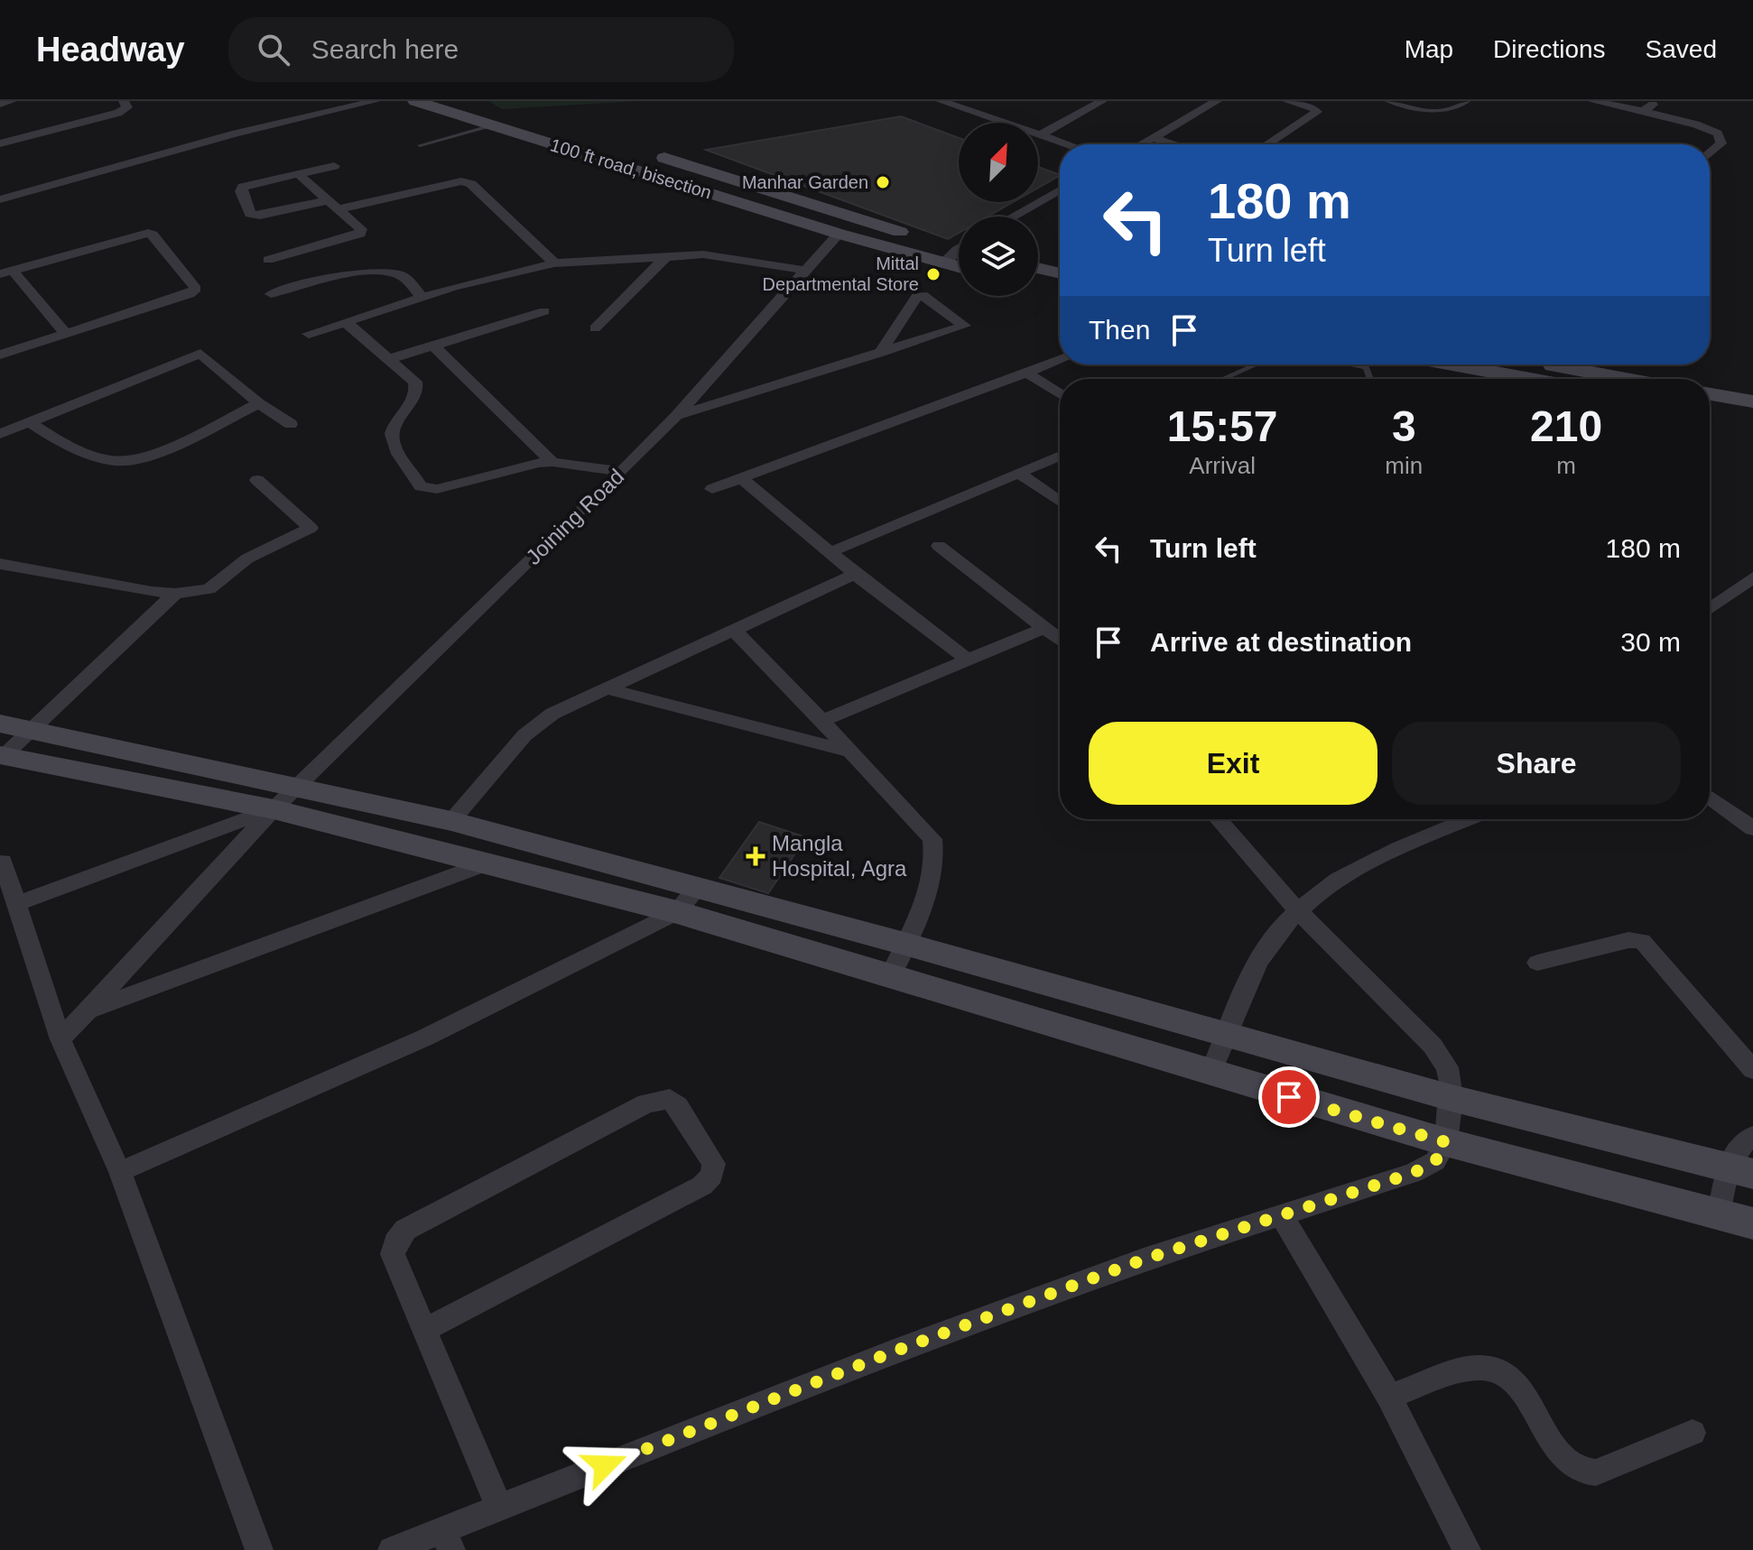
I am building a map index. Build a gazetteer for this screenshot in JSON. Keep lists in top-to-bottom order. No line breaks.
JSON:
{"streets":{"street":["100 ft road, bisection","Joining Road"]},"crossings":[["100 ft road, bisection","Joining Road"]],"places":{"other":["Manhar Garden","Mittal Departmental Store"],"health":["Mangla Hospital, Agra"]},"north":"top right","page":{"header":"Headway","search":"Search here","nav":["Map","Directions","Saved"],"turn":["180 m","Turn left"],"then":"Then","eta":["15:57","Arrival","3","min","210","m"],"list":[{"name":"Turn left","value":"180 m"},{"name":"Arrive at destination","value":"30 m"}],"buttons":["Exit","Share"]}}
